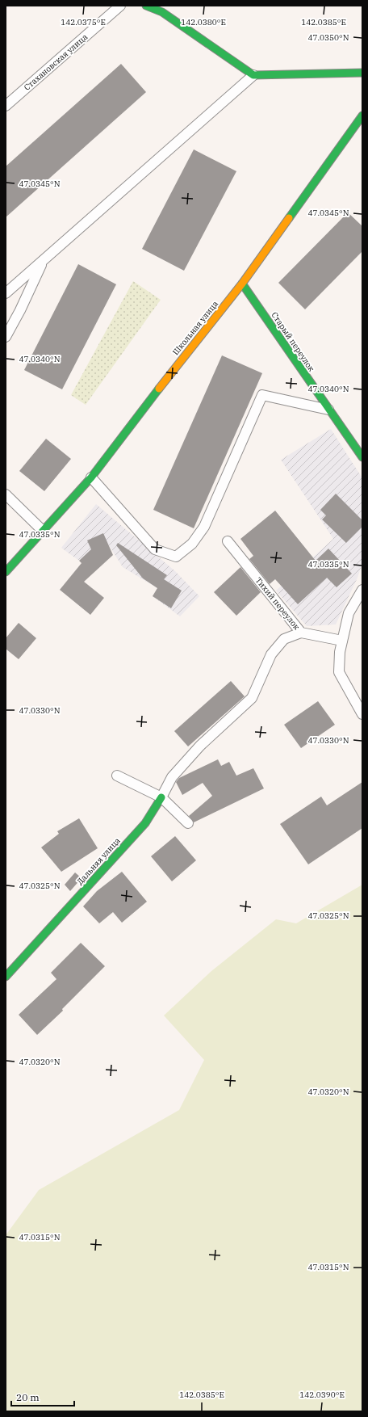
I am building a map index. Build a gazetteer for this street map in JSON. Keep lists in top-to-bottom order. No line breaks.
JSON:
{"streets":{"street":["Школьная улица","Старый переулок","Дальняя улица"],"lane":["Стахановская улица","Тихий переулок"]},"crossings":[["Школьная улица","Старый переулок"]],"scale_bar":"20 m","coordinates":["142.0375°E","142.0380°E","142.0385°E","47.0350°N","47.0345°N","47.0340°N","47.0335°N","47.0330°N","47.0325°N","47.0320°N","47.0315°N","142.0390°E"]}
